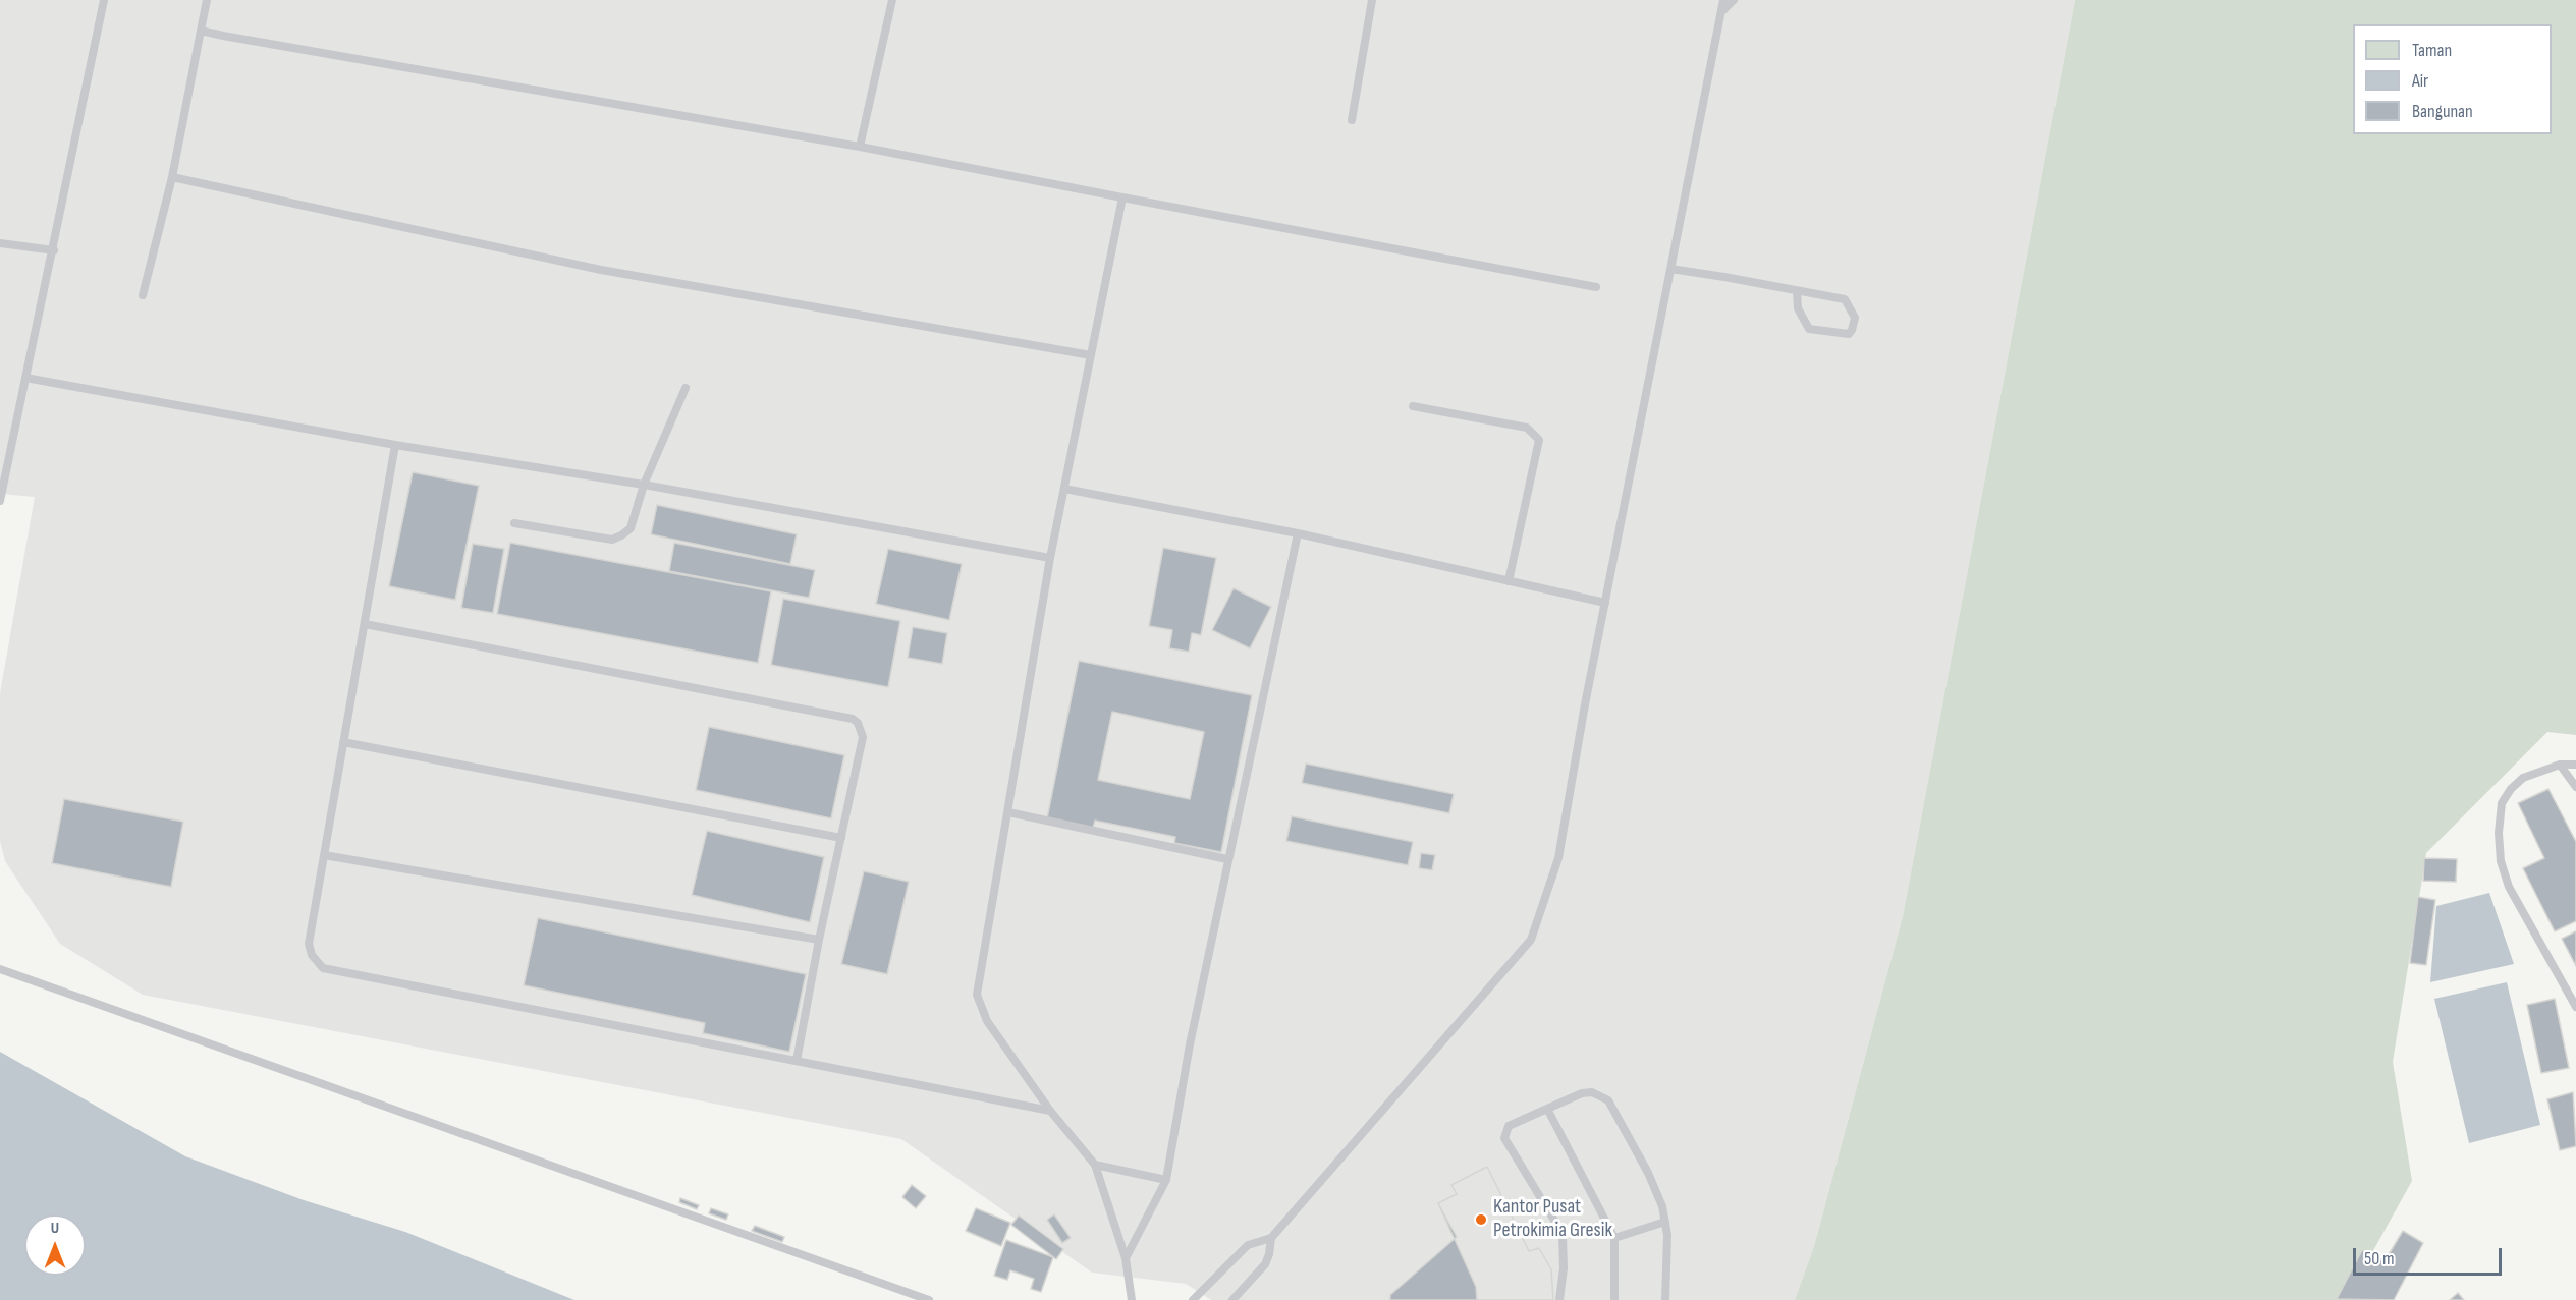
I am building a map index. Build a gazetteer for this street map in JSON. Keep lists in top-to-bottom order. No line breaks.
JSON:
{"places":["Kantor Pusat Petrokimia Gresik"],"legend":["Taman","Air","Bangunan"],"scale_bar":"50 m","north":"top"}
